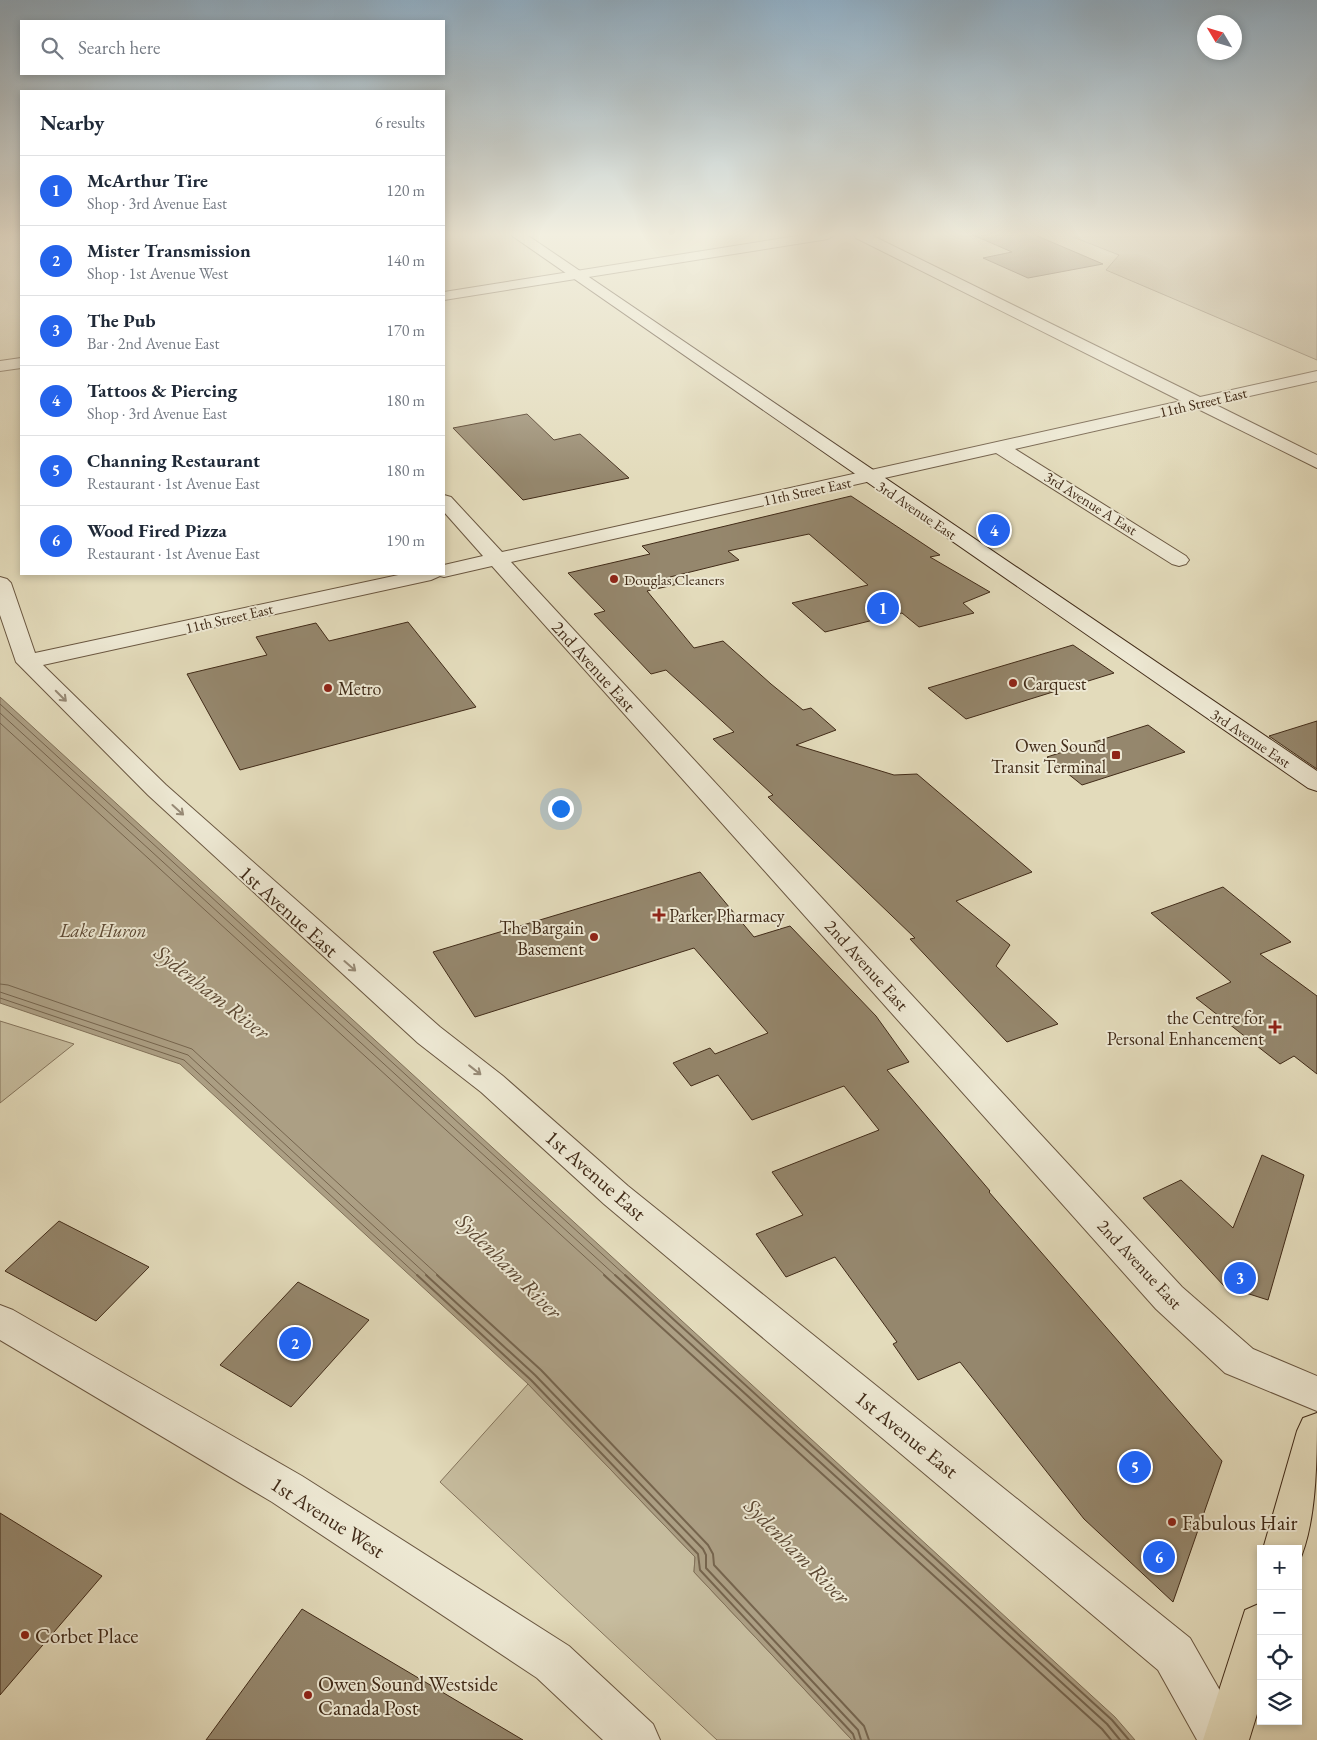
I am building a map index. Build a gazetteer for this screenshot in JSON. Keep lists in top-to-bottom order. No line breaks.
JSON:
{"streets":{"street":["11th Street East","3rd Avenue A East","3rd Avenue East","2nd Avenue East","1st Avenue East","1st Avenue West"]},"crossings":[["11th Street East","3rd Avenue A East"],["11th Street East","3rd Avenue East"],["11th Street East","2nd Avenue East"],["11th Street East","1st Avenue East"]],"one_way":["1st Avenue East"],"water":["Lake Huron","Sydenham River"],"places":{"other":["Douglas Cleaners","Carquest","Metro","The Bargain Basement","Fabulous Hair","Corbet Place","Owen Sound Westside Canada Post"],"transit":["Owen Sound Transit Terminal"],"health":["Parker Pharmacy","the Centre for Personal Enhancement"]},"north":"top left","page":{"search":"Search here","heading":["Nearby","6 results"],"list":[{"mark":"1","name":"McArthur Tire","note":"Shop · 3rd Avenue East","value":"120 m"},{"mark":"2","name":"Mister Transmission","note":"Shop · 1st Avenue West","value":"140 m"},{"mark":"3","name":"The Pub","note":"Bar · 2nd Avenue East","value":"170 m"},{"mark":"4","name":"Tattoos & Piercing","note":"Shop · 3rd Avenue East","value":"180 m"},{"mark":"5","name":"Channing Restaurant","note":"Restaurant · 1st Avenue East","value":"180 m"},{"mark":"6","name":"Wood Fired Pizza","note":"Restaurant · 1st Avenue East","value":"190 m"}],"pins":["4","1","3","2","5","6"],"map_buttons":["+","−"]}}
